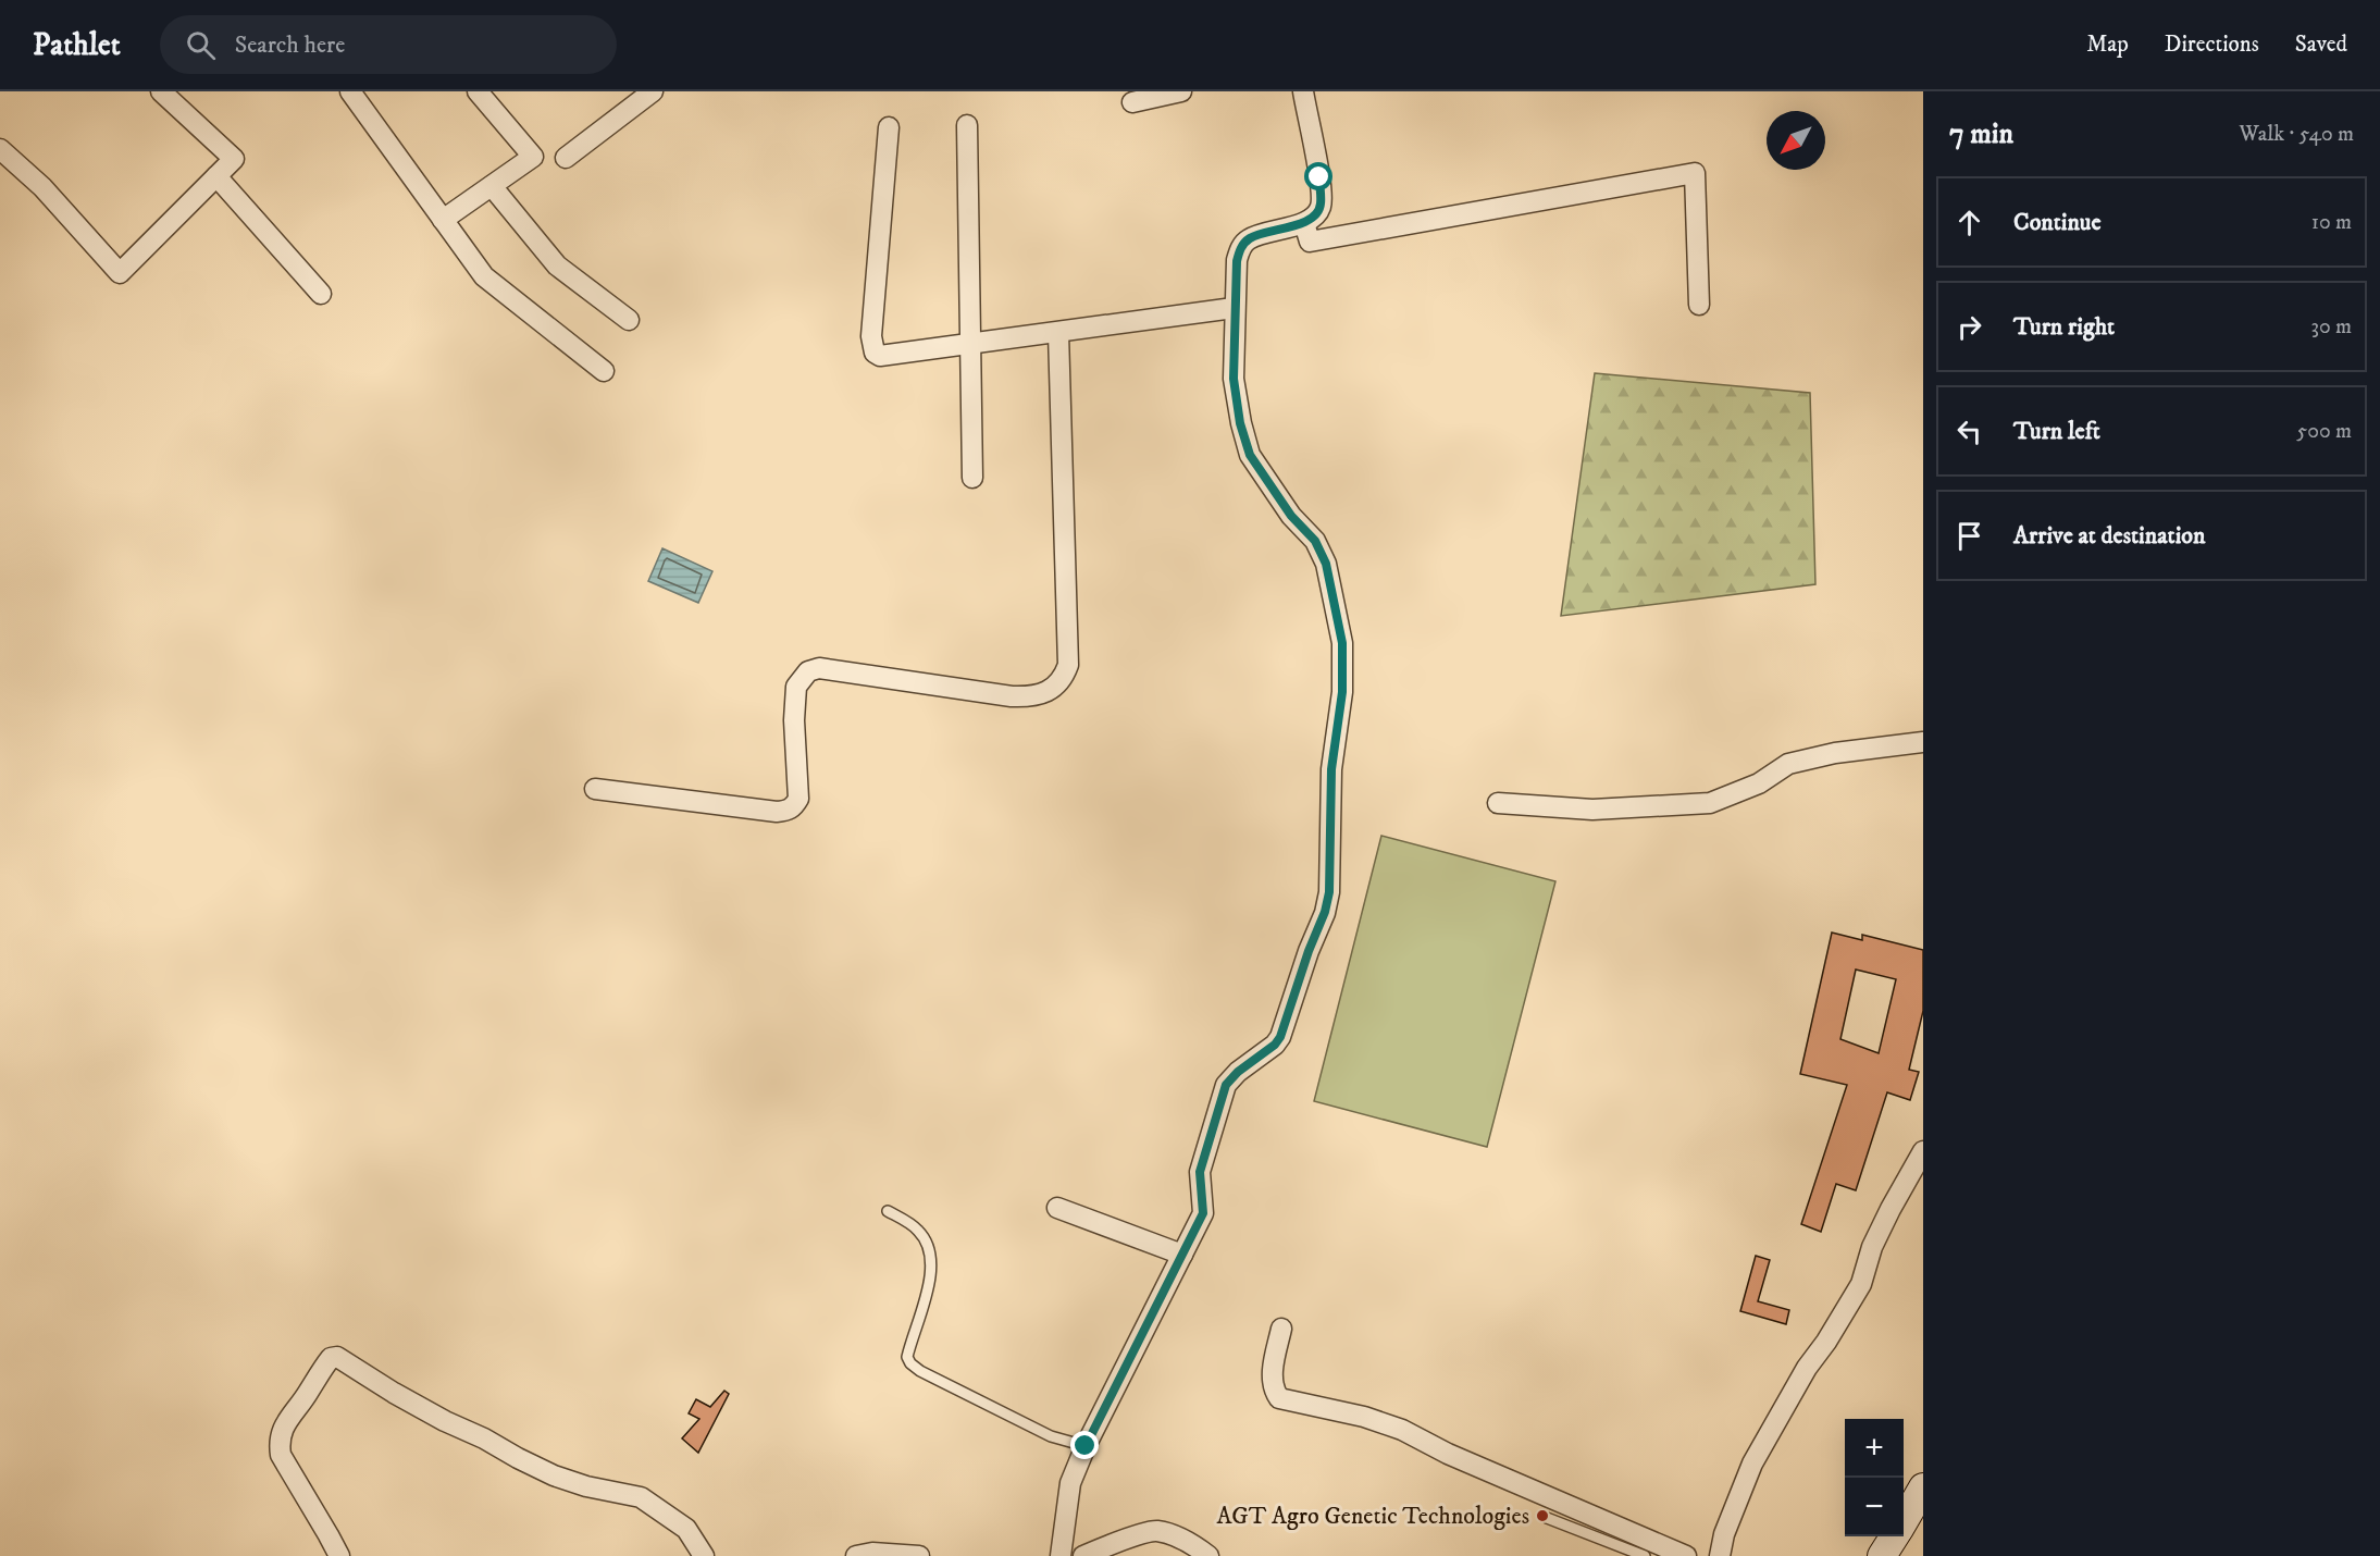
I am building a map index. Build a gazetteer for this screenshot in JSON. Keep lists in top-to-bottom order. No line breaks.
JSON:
{"places":["AGT Agro Genetic Technologies"],"north":"bottom left","page":{"header":"Pathlet","search":"Search here","nav":["Map","Directions","Saved"],"heading":["7 min","Walk · 540 m"],"list":[["Continue","10 m"],["Turn right","30 m"],["Turn left","500 m"],"Arrive at destination"],"map_buttons":["+","−"]}}
